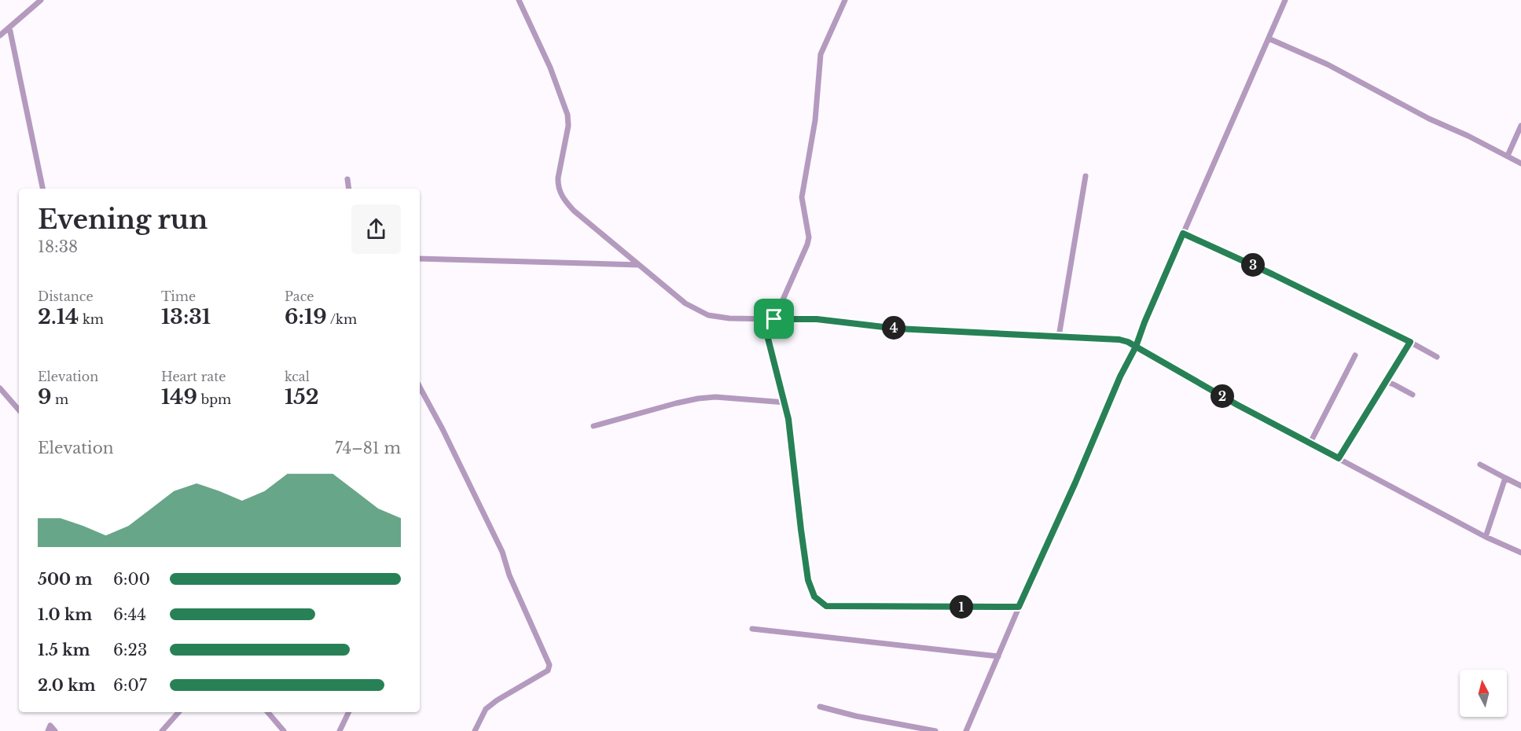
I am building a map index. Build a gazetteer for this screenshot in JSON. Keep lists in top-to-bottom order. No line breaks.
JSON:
{"north":"top","page":{"heading":["Evening run","18:38"],"pins":["3","4","2","1"],"stats":[["Distance","2.14 km"],["Time","13:31"],["Pace","6:19 /km"],["Elevation","9 m"],["Heart rate","149 bpm"],["kcal","152"]],"chart":["Elevation","74–81 m"],"list":[{"name":"500 m","note":"6:00"},{"name":"1.0 km","note":"6:44"},{"name":"1.5 km","note":"6:23"},{"name":"2.0 km","note":"6:07"}]}}
